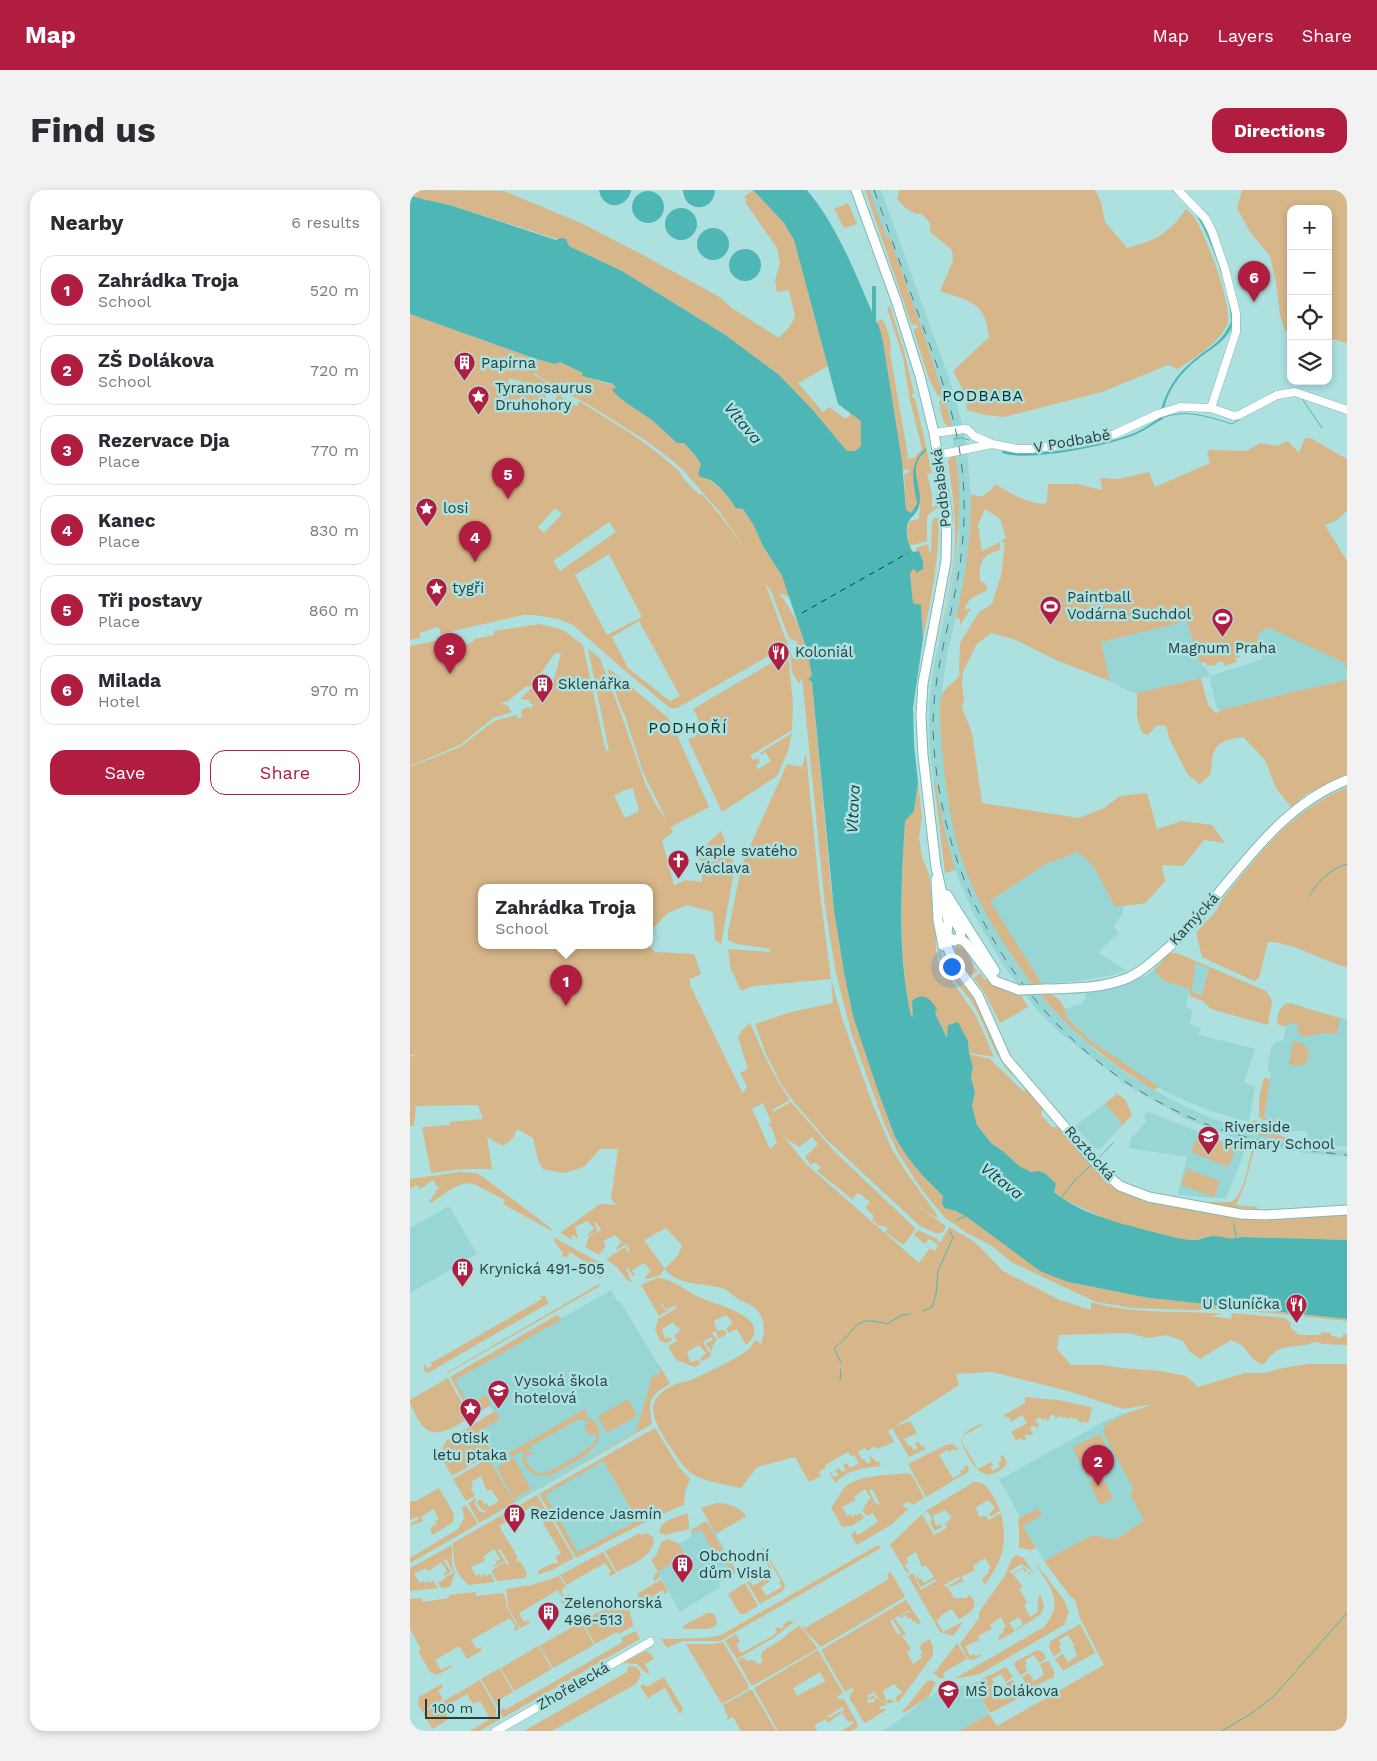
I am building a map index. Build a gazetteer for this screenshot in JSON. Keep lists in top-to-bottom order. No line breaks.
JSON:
{"streets":{"main road":["Podbabská","Kamýcká","Roztocká"],"street":["V Podbabě","Zhořelecká"]},"crossings":[["V Podbabě","Podbabská"],["Podbabská","Roztocká"]],"districts":["PODBABA","PODHOŘÍ"],"water":["Vltava"],"places":{"building":["Papírna","Sklenářka","Krynická 491-505","Rezidence Jasmín","Obchodní dům Visla","Zelenohorská 496-513"],"place":["Tyranosaurus Druhohory","losi","tygři","Otisk letu ptaka"],"sports":["Paintball Vodárna Suchdol","Magnum Praha"],"restaurant":["Koloniál","U Sluníčka"],"church":["Kaple svatého Václava"],"school or university":["Riverside Primary School","Vysoká škola hotelová","MŠ Dolákova"]},"scale_bar":"100 m","page":{"header":"Map","nav":["Map","Layers","Share"],"buttons":["Directions",["Save","Share"]],"title":"Find us","heading":["Nearby","6 results"],"map_buttons":["+","−"],"list":[{"mark":"1","name":"Zahrádka Troja","note":"School","value":"520 m"},{"mark":"2","name":"ZŠ Dolákova","note":"School","value":"720 m"},{"mark":"3","name":"Rezervace Dja","note":"Place","value":"770 m"},{"mark":"4","name":"Kanec","note":"Place","value":"830 m"},{"mark":"5","name":"Tři postavy","note":"Place","value":"860 m"},{"mark":"6","name":"Milada","note":"Hotel","value":"970 m"}],"pins":["6","5","4","3","1","2"],"popup":["Zahrádka Troja","School"],"scale":"100 m"}}
